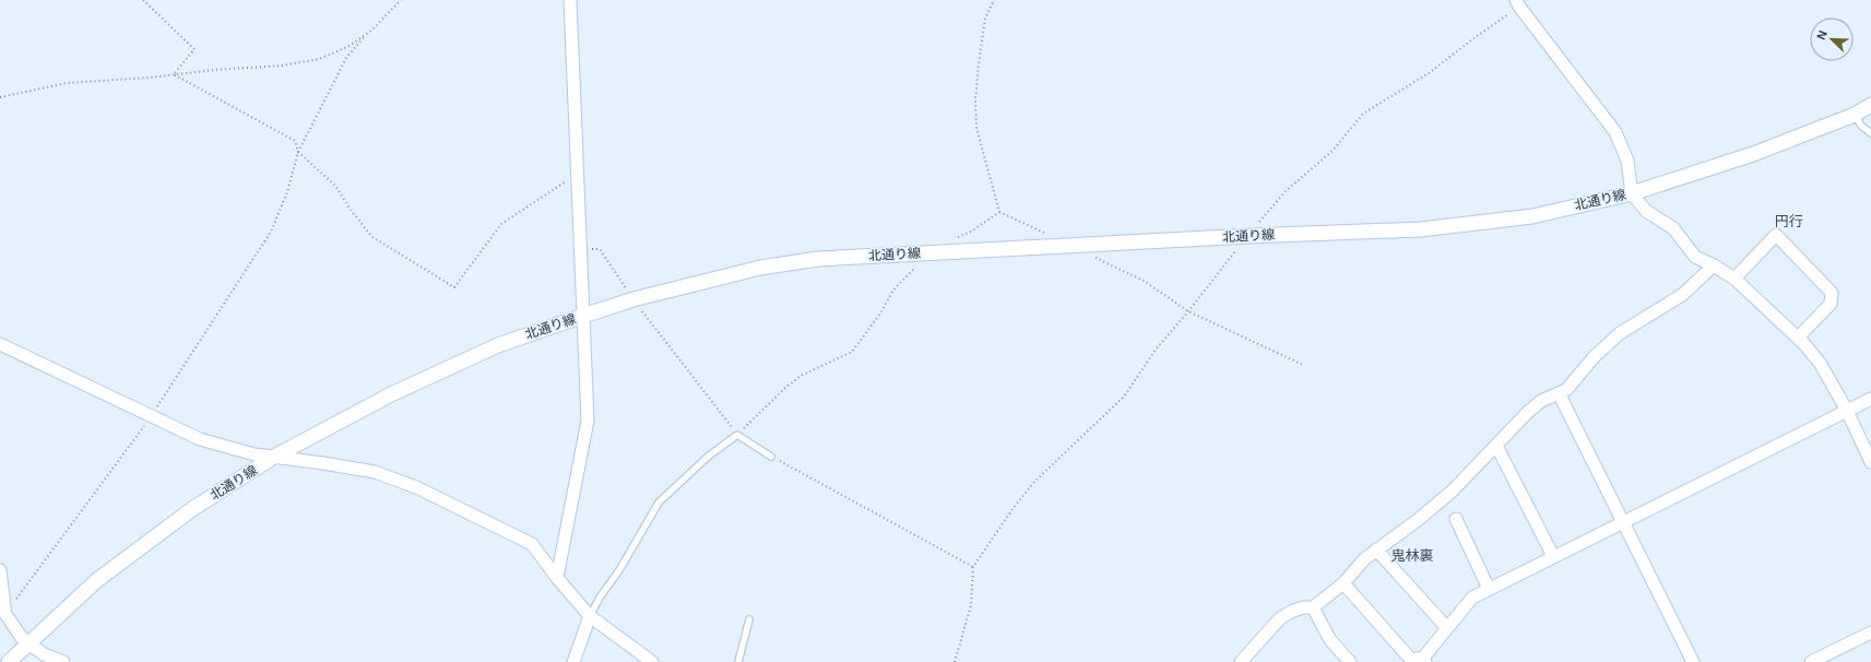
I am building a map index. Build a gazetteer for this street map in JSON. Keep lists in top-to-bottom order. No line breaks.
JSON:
{"streets":{"street":["北通り線"]},"districts":["円行","鬼林裏"],"north":"top left"}
